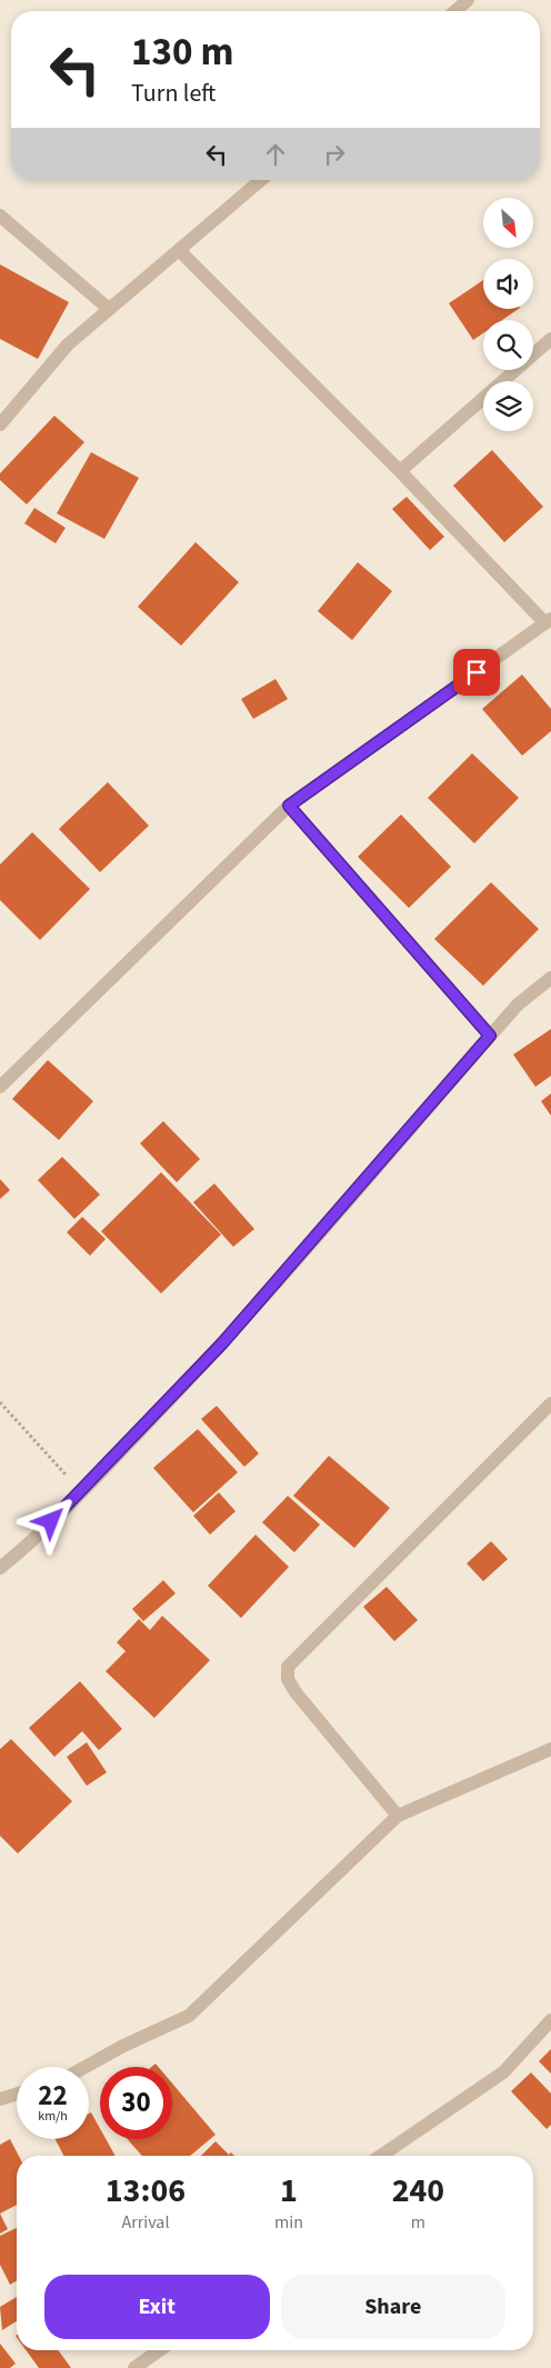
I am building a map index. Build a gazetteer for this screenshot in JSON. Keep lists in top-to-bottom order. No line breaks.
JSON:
{"north":"bottom right","page":{"turn":["130 m","Turn left"],"speed":"22 km/h","limit":"30","eta":["13:06","Arrival","1","min","240","m"],"buttons":["Exit","Share"]}}
